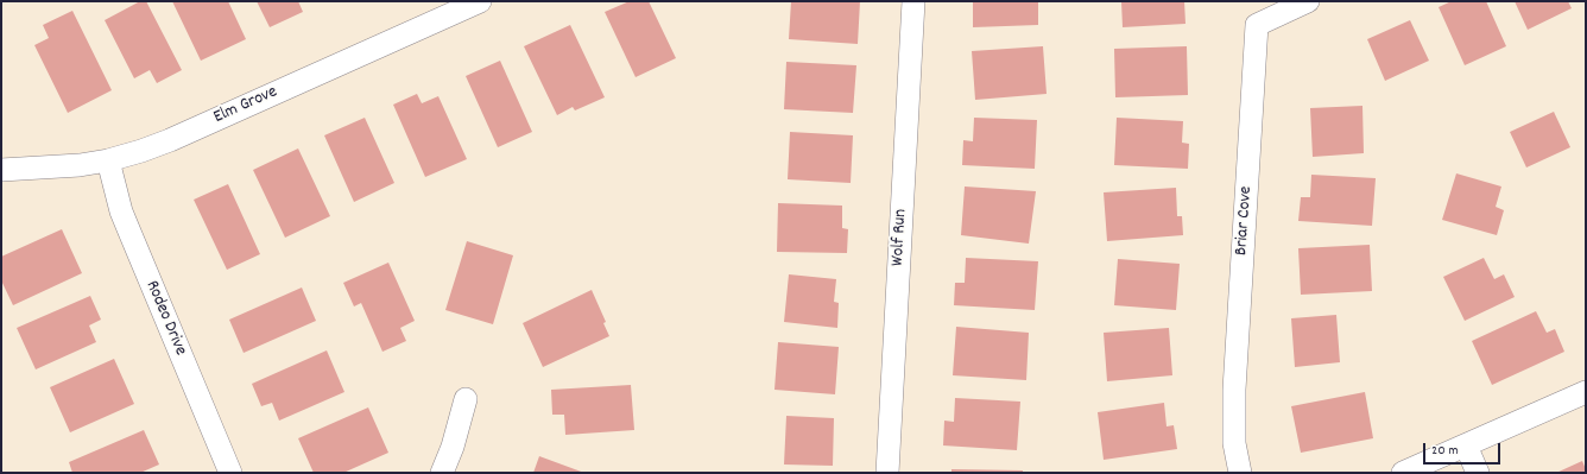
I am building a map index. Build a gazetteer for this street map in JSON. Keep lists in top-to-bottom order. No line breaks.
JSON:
{"streets":{"street":["Elm Grove","Briar Cove","Wolf Run","Rodeo Drive"]},"crossings":[["Elm Grove","Rodeo Drive"]],"scale_bar":"20 m"}
